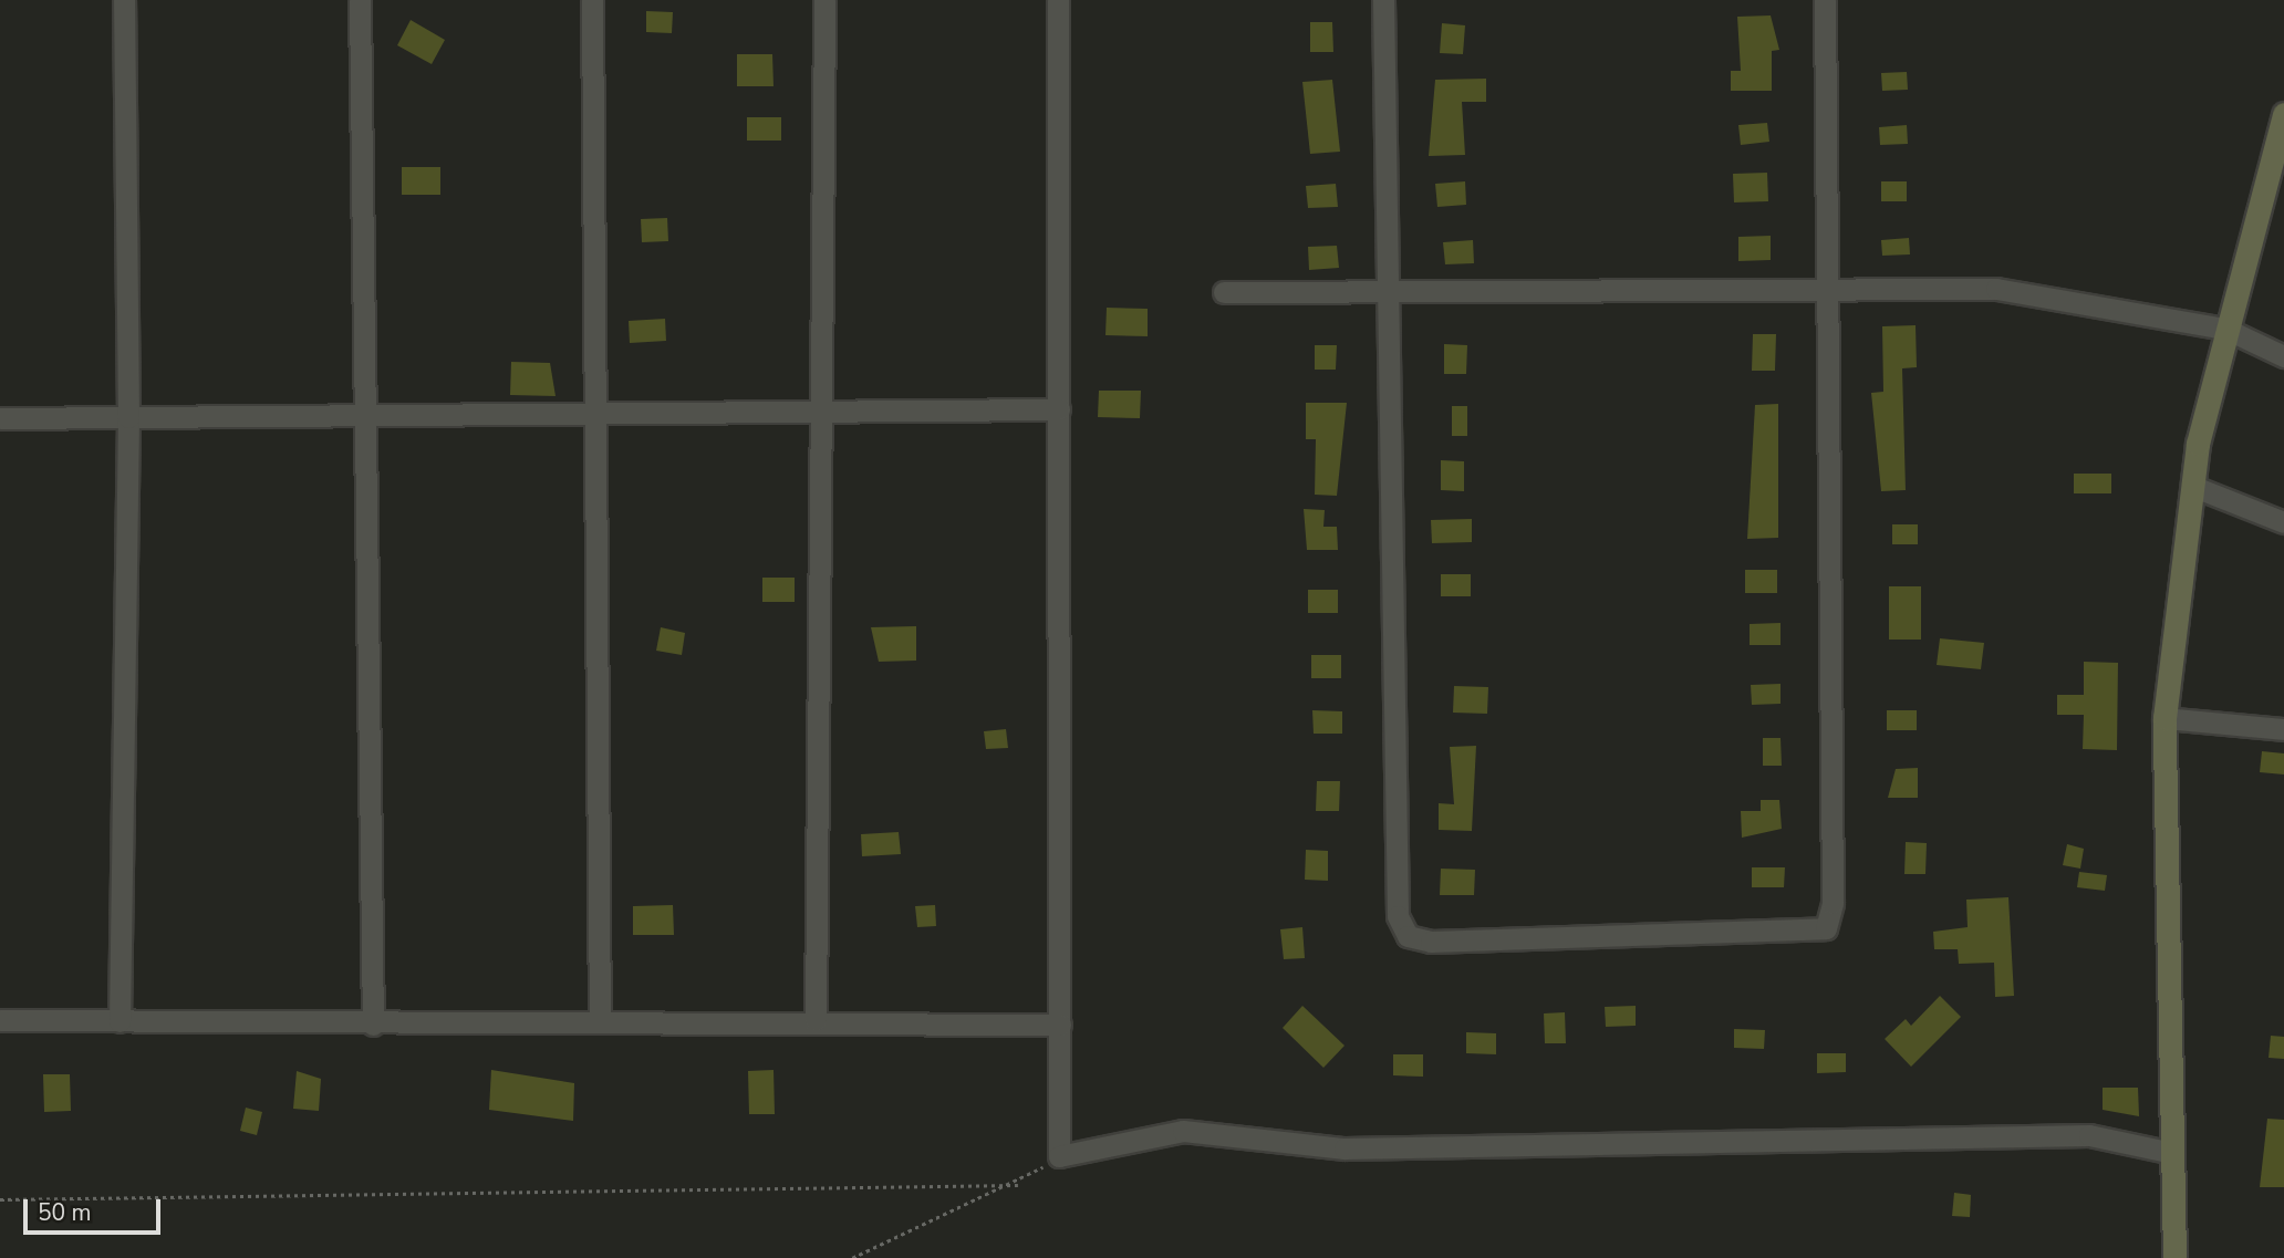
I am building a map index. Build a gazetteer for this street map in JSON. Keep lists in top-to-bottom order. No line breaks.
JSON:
{"scale_bar":"50 m"}
